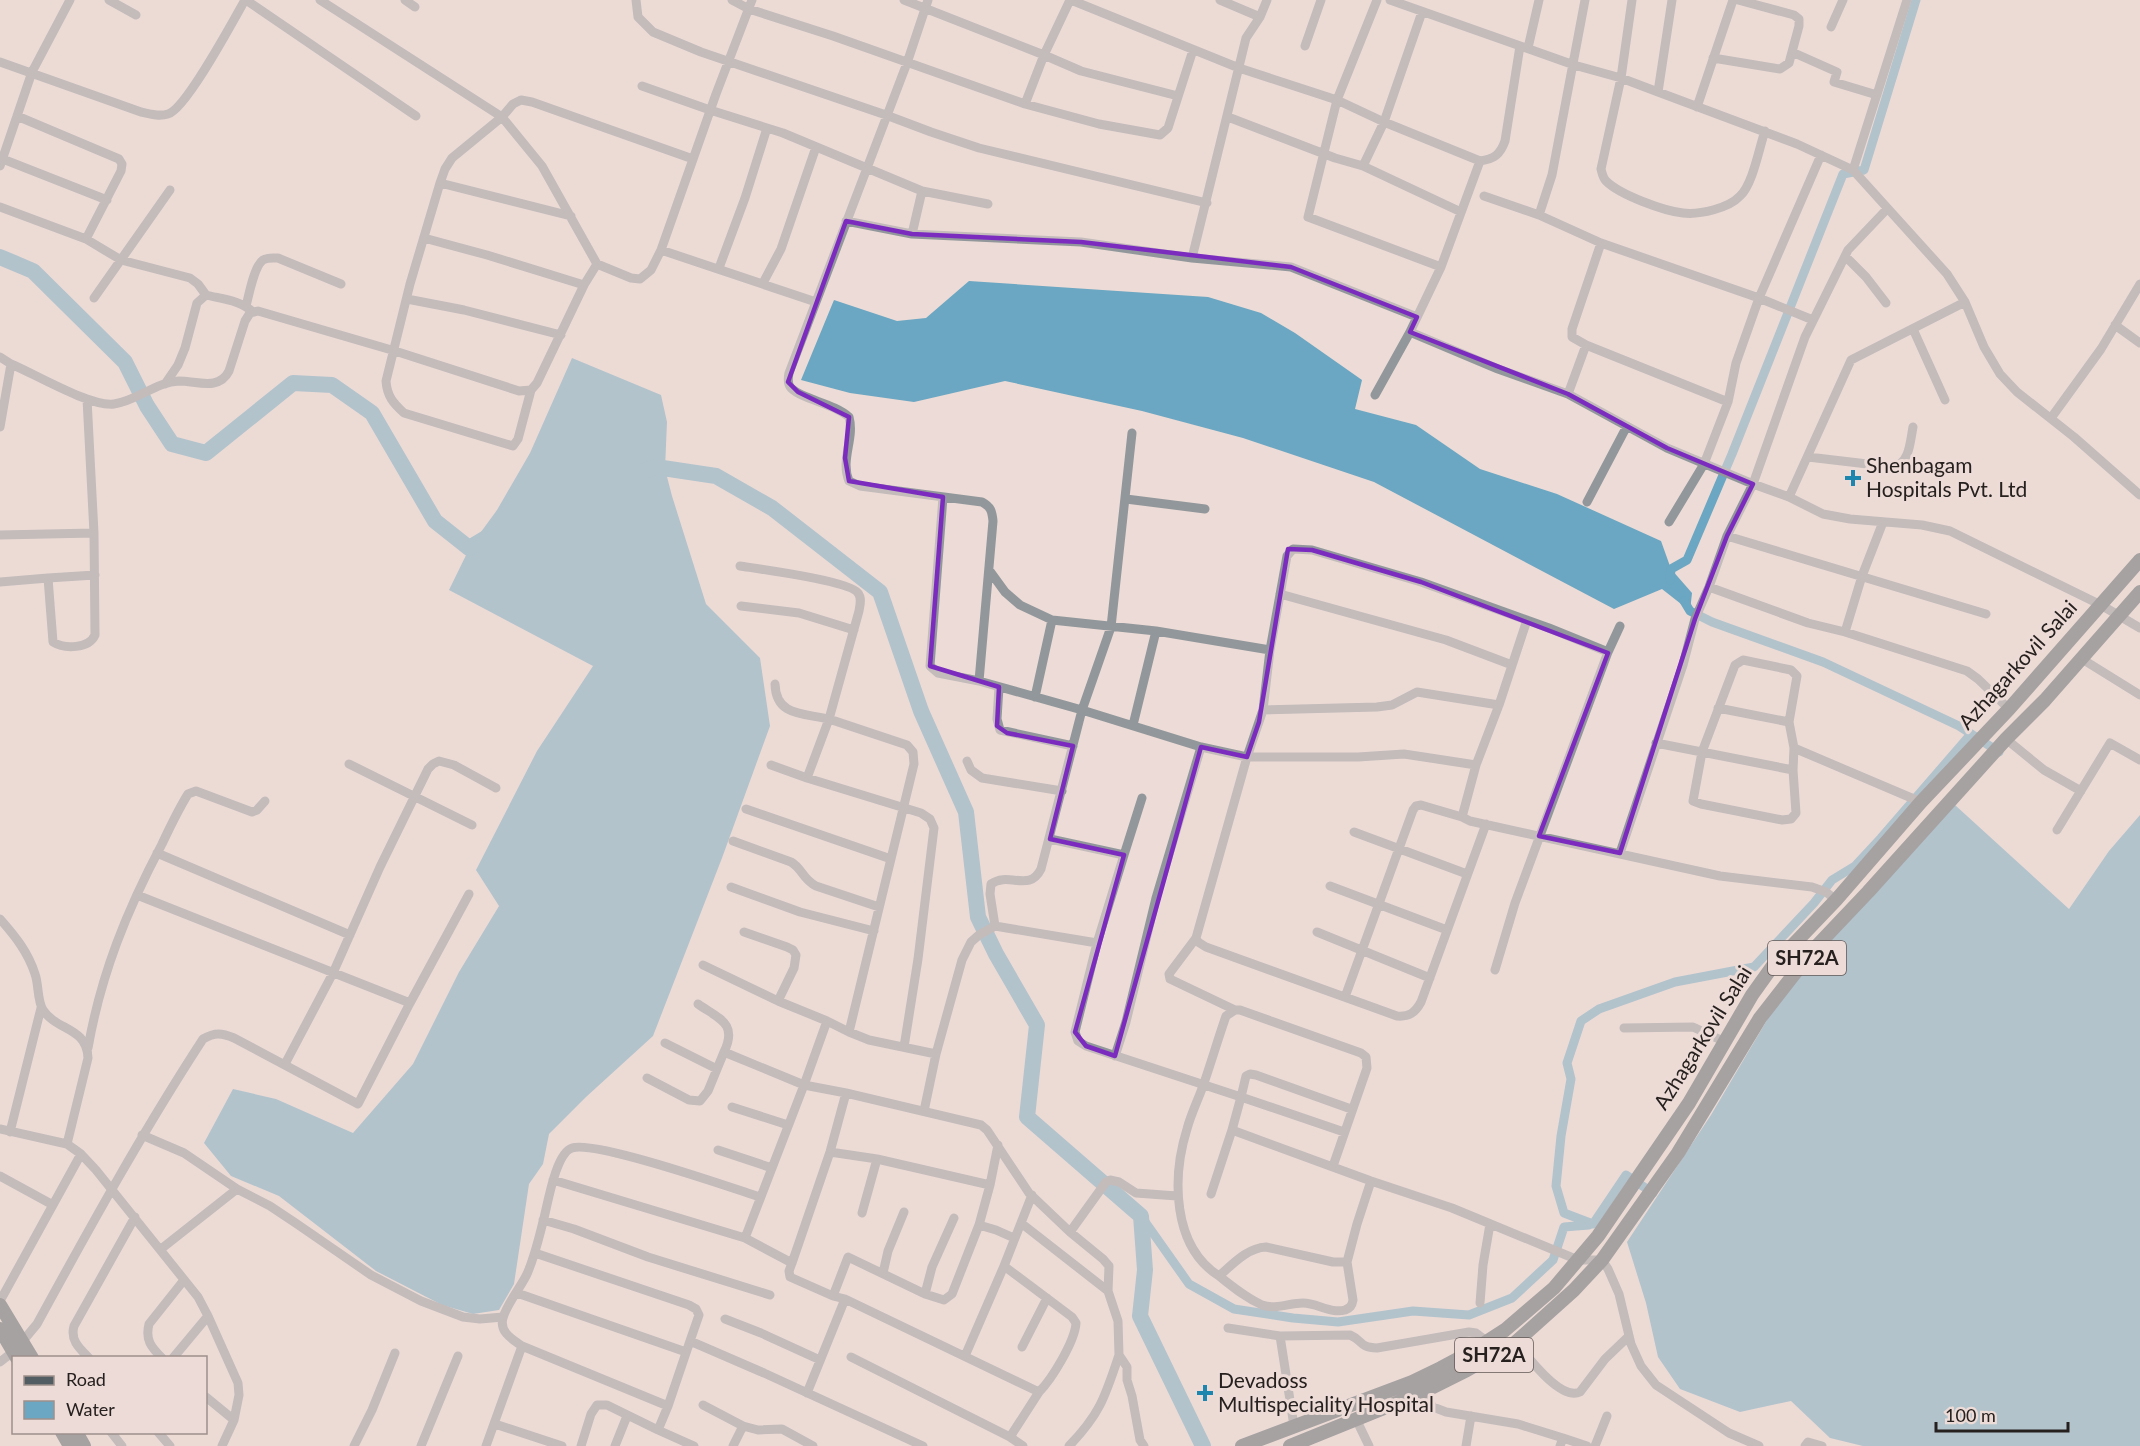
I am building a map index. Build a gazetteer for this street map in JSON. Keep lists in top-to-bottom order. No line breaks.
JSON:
{"streets":{"main road":["Azhagarkovil Salai","SH72A"]},"places":{"health":["Shenbagam Hospitals Pvt. Ltd","Devadoss Multispeciality Hospital"]},"legend":["Road","Water"],"scale_bar":"100 m"}
